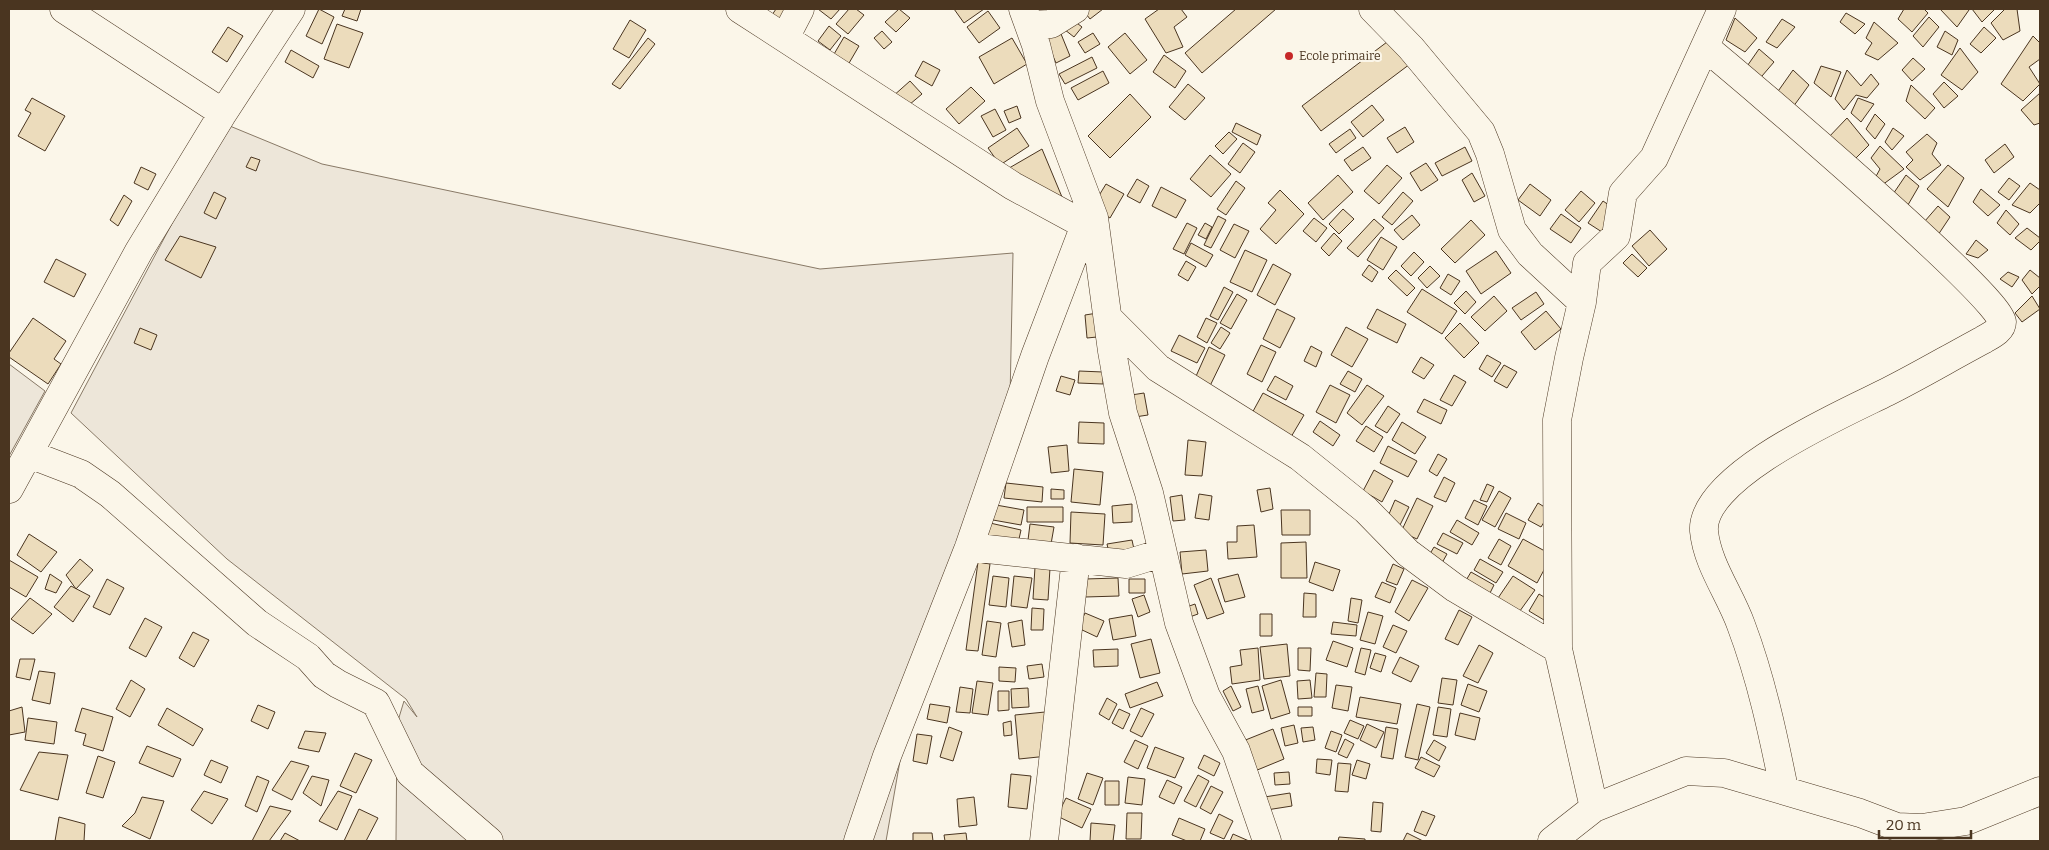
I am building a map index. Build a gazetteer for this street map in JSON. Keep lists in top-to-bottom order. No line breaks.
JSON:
{"places":["Ecole primaire"],"scale_bar":"20 m"}
